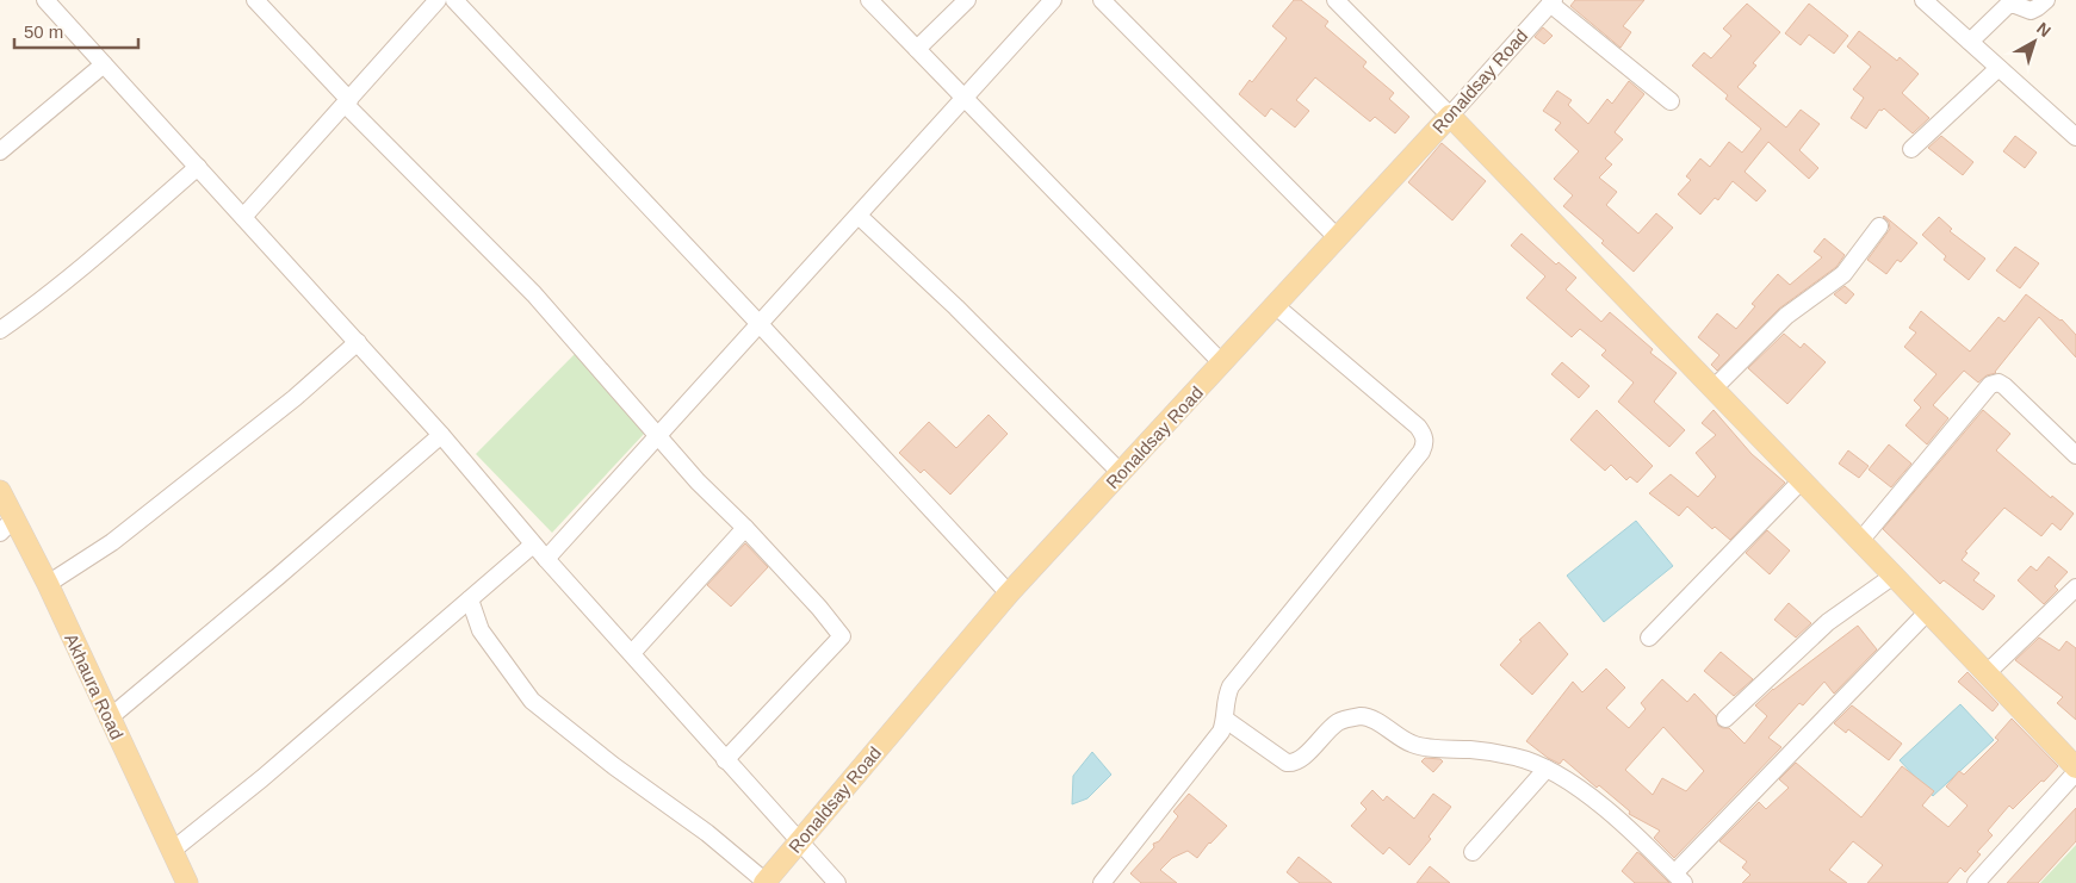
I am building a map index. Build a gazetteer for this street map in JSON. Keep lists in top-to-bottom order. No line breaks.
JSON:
{"streets":{"main road":["Ronaldsay Road","Akhaura Road"]},"scale_bar":"50 m","north":"top right"}
